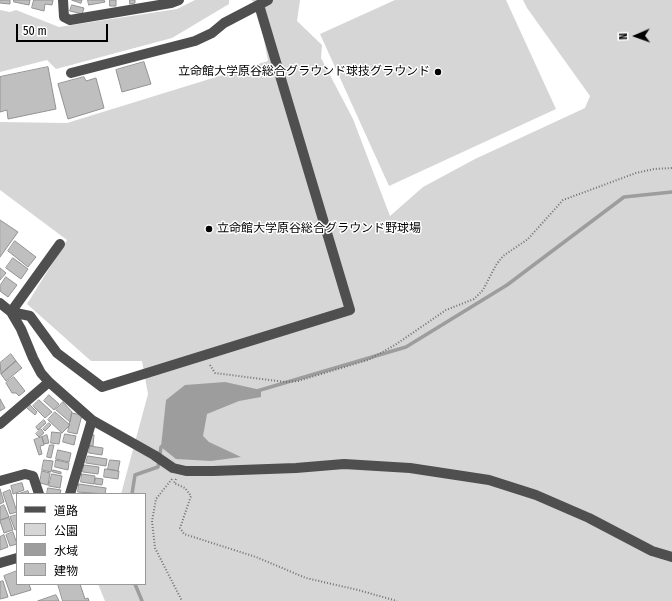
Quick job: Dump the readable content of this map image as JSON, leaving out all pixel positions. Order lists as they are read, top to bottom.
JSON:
{
  "places": ["立命館大学原谷総合グラウンド球技グラウンド", "立命館大学原谷総合グラウンド野球場"],
  "legend": [
    "道路",
    "公園",
    "水域",
    "建物"
  ],
  "scale_bar": "50 m",
  "north": "left"
}
